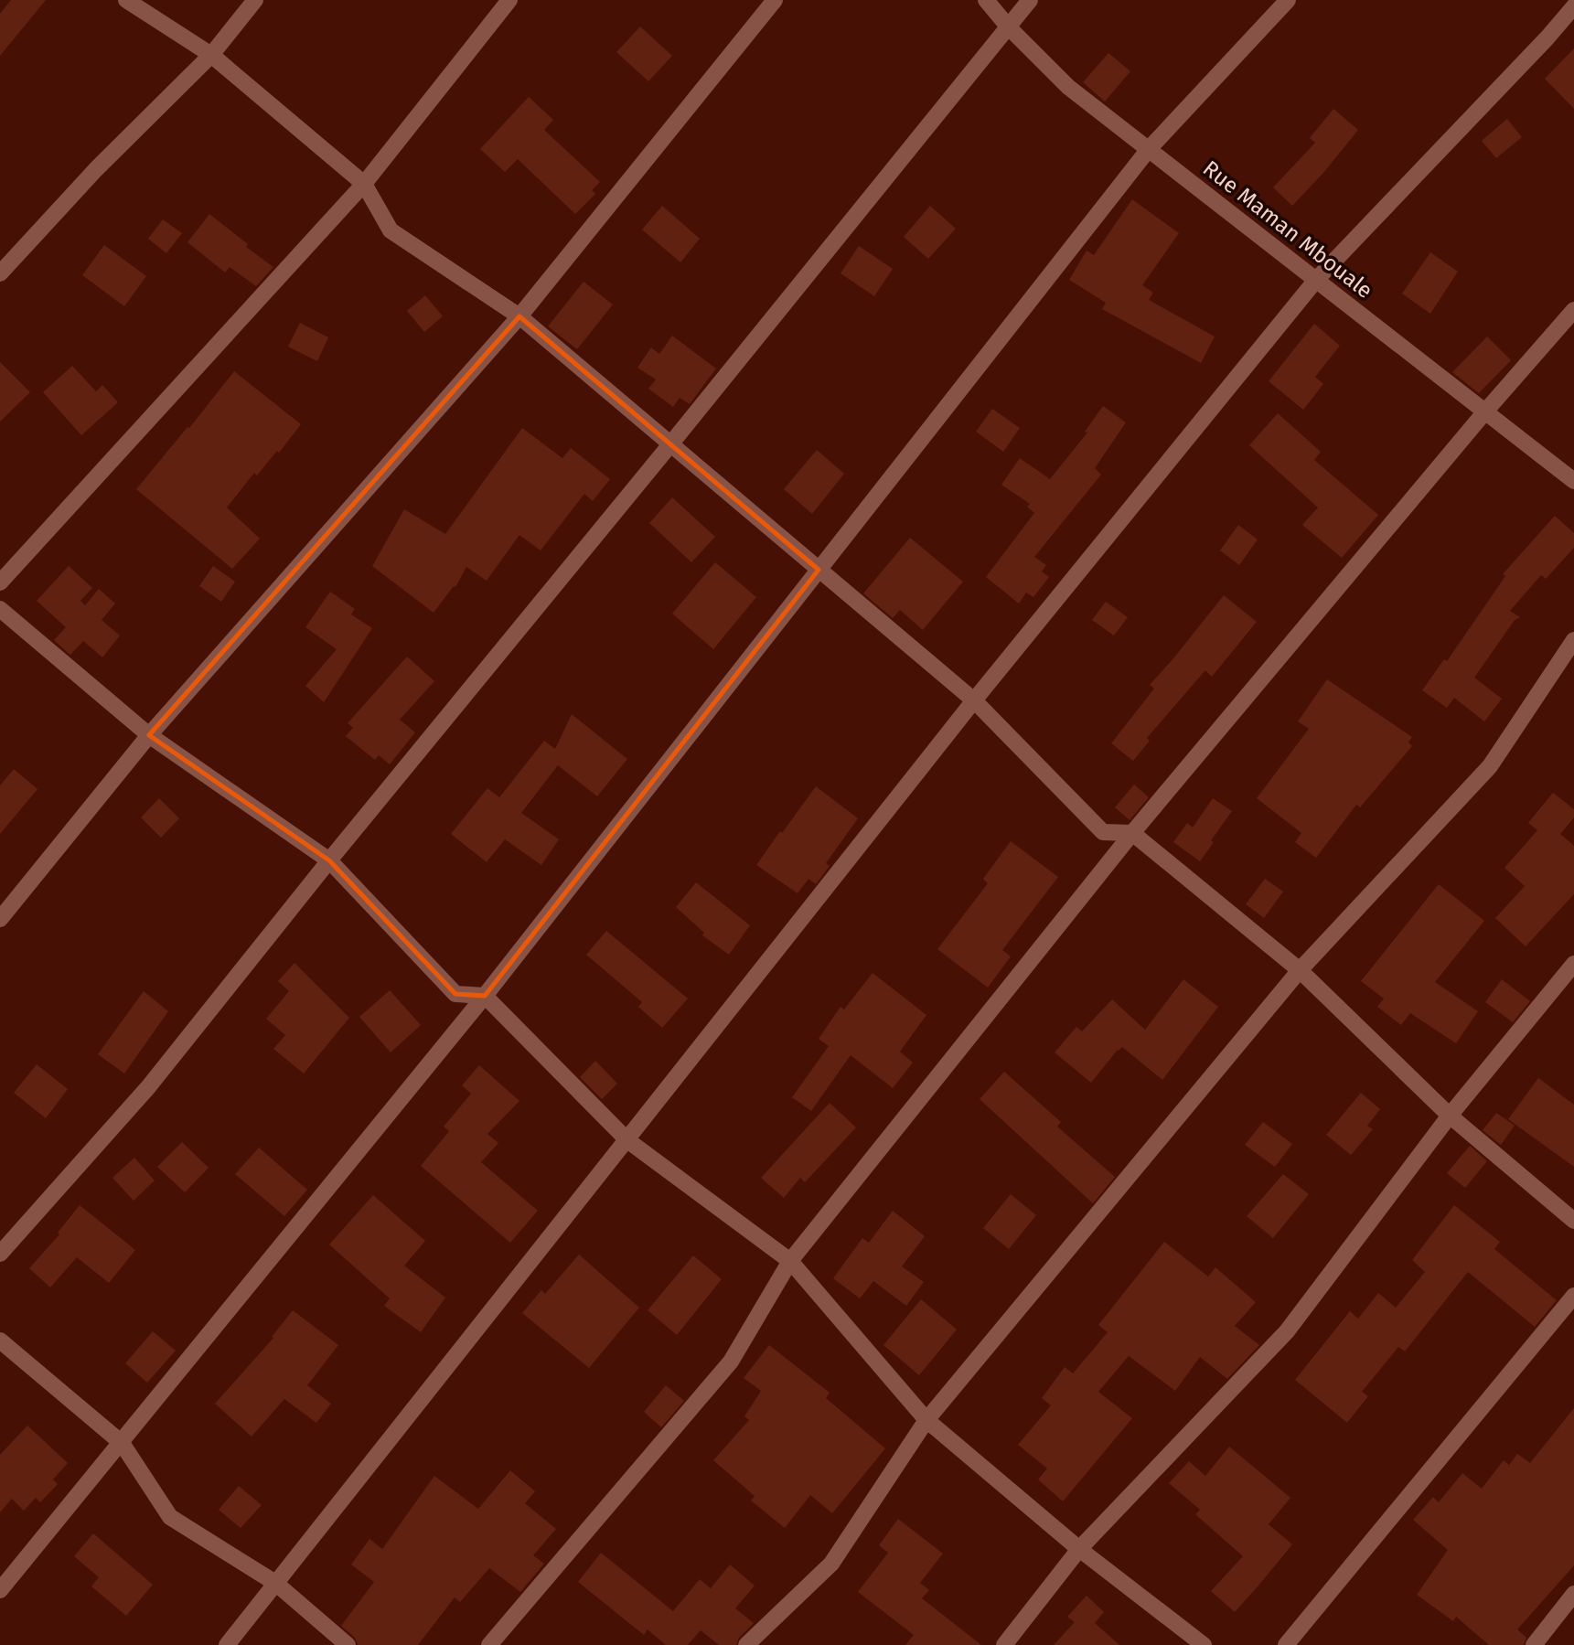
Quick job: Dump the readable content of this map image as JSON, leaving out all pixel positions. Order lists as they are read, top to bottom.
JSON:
{
  "streets": {
    "street": ["Rue Maman Mbouale"]
  }
}
